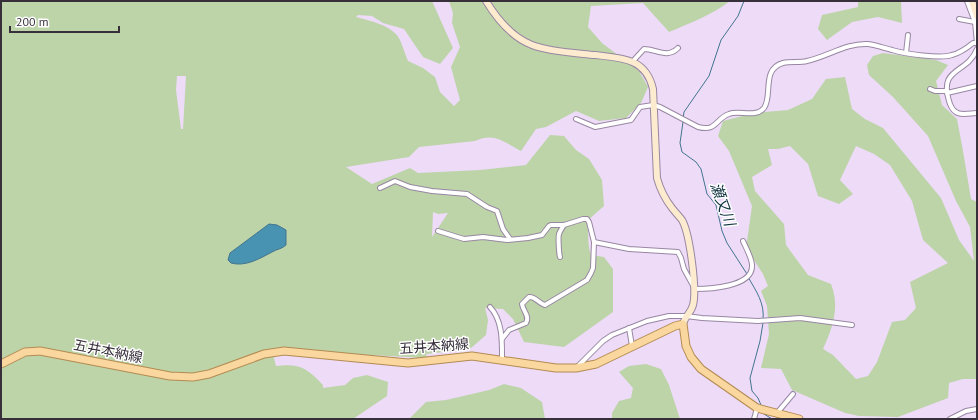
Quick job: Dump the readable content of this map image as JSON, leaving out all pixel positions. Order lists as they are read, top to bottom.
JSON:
{
  "streets": {
    "main road": ["五井本納線"]
  },
  "water": ["瀬又川"],
  "scale_bar": "200 m"
}
